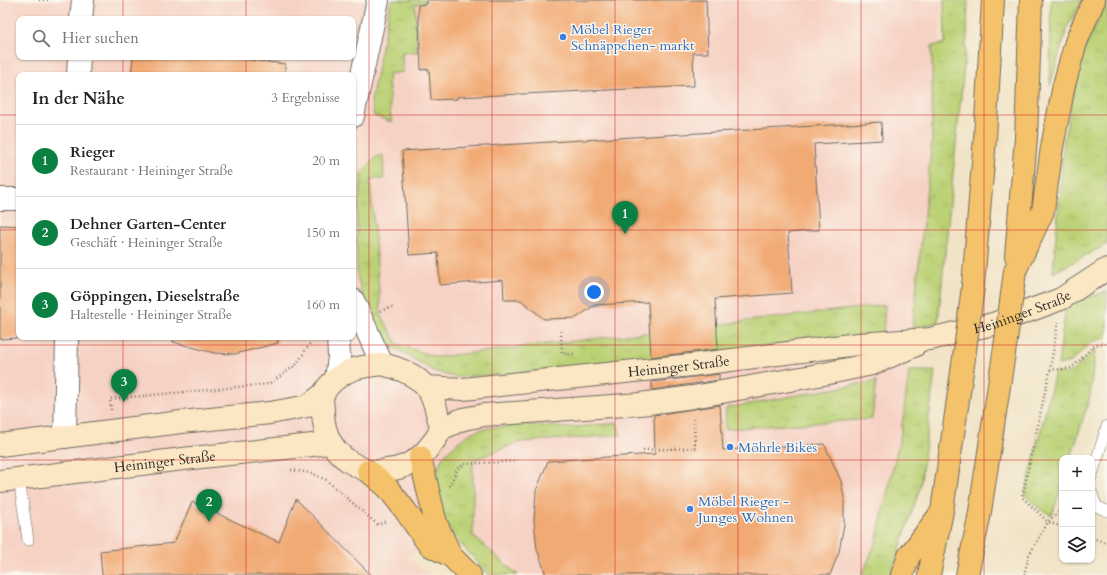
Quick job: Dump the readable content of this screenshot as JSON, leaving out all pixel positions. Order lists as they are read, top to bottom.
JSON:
{
  "streets": {
    "main road": ["Heininger Straße"]
  },
  "places": ["Möbel Rieger Schnäppchen- markt", "Möhrle Bikes", "Möbel Rieger - Junges Wohnen"],
  "page": {
    "search": "Hier suchen",
    "heading": ["In der Nähe", "3 Ergebnisse"],
    "list": [
      {
        "mark": "1",
        "name": "Rieger",
        "note": "Restaurant · Heininger Straße",
        "value": "20 m"
      },
      {
        "mark": "2",
        "name": "Dehner Garten-Center",
        "note": "Geschäft · Heininger Straße",
        "value": "150 m"
      },
      {
        "mark": "3",
        "name": "Göppingen, Dieselstraße",
        "note": "Haltestelle · Heininger Straße",
        "value": "160 m"
      }
    ],
    "pins": ["1", "3", "2"],
    "map_buttons": ["+", "−"]
  }
}
